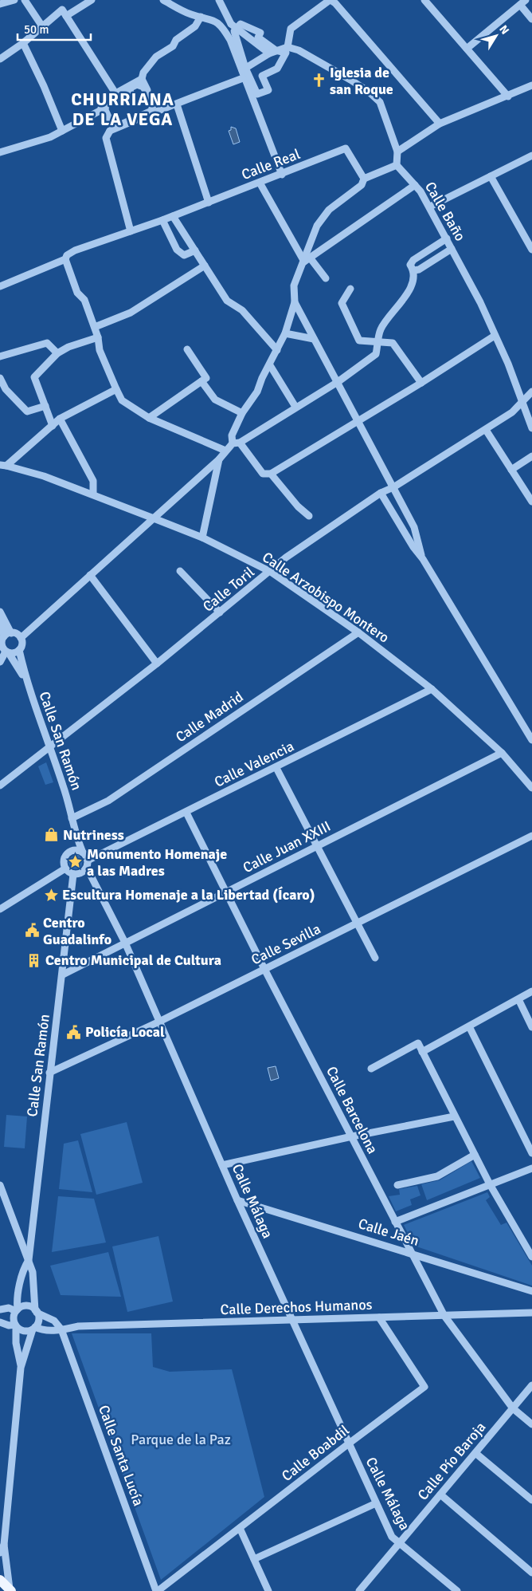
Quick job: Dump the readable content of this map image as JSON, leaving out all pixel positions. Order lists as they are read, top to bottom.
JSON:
{
  "streets": {
    "street": [
      "Calle Real",
      "Calle Baño",
      "Calle Toril",
      "Calle Arzobispo Montero",
      "Calle Madrid",
      "Calle San Ramón",
      "Calle Valencia",
      "Calle Juan XXIII",
      "Calle Sevilla",
      "Calle Barcelona",
      "Calle Málaga",
      "Calle Jaén",
      "Calle Derechos Humanos",
      "Calle Boabdil",
      "Calle Santa Lucía",
      "Calle Pío Baroja"
    ]
  },
  "crossings": [
    ["Calle Baño", "Calle Toril"],
    ["Calle Toril", "Calle Arzobispo Montero"],
    ["Calle Toril", "Calle San Ramón"],
    ["Calle Arzobispo Montero", "Calle Madrid"],
    ["Calle Arzobispo Montero", "Calle Valencia"],
    ["Calle Arzobispo Montero", "Calle Juan XXIII"],
    ["Calle Madrid", "Calle San Ramón"],
    ["Calle San Ramón", "Calle Valencia"],
    ["Calle San Ramón", "Calle Juan XXIII"],
    ["Calle San Ramón", "Calle Sevilla"],
    ["Calle San Ramón", "Calle Málaga"],
    ["Calle San Ramón", "Calle Derechos Humanos"],
    ["Calle Valencia", "Calle Barcelona"],
    ["Calle Valencia", "Calle Málaga"],
    ["Calle Juan XXIII", "Calle Barcelona"],
    ["Calle Juan XXIII", "Calle Málaga"],
    ["Calle Sevilla", "Calle Barcelona"],
    ["Calle Sevilla", "Calle Málaga"],
    ["Calle Barcelona", "Calle Jaén"],
    ["Calle Barcelona", "Calle Derechos Humanos"],
    ["Calle Barcelona", "Calle Pío Baroja"],
    ["Calle Málaga", "Calle Jaén"],
    ["Calle Málaga", "Calle Derechos Humanos"],
    ["Calle Málaga", "Calle Boabdil"],
    ["Calle Málaga", "Calle Pío Baroja"],
    ["Calle Derechos Humanos", "Calle Boabdil"],
    ["Calle Derechos Humanos", "Calle Santa Lucía"],
    ["Calle Boabdil", "Calle Santa Lucía"]
  ],
  "districts": ["CHURRIANA DE LA VEGA"],
  "parks": ["Parque de la Paz"],
  "places": {
    "church": ["Iglesia de san Roque"],
    "shop": ["Nutriness"],
    "place": ["Monumento Homenaje a las Madres", "Escultura Homenaje a la Libertad (Ícaro)"],
    "public building": ["Centro Guadalinfo", "Policía Local"],
    "building": ["Centro Municipal de Cultura"]
  },
  "scale_bar": "50 m",
  "north": "top right"
}
